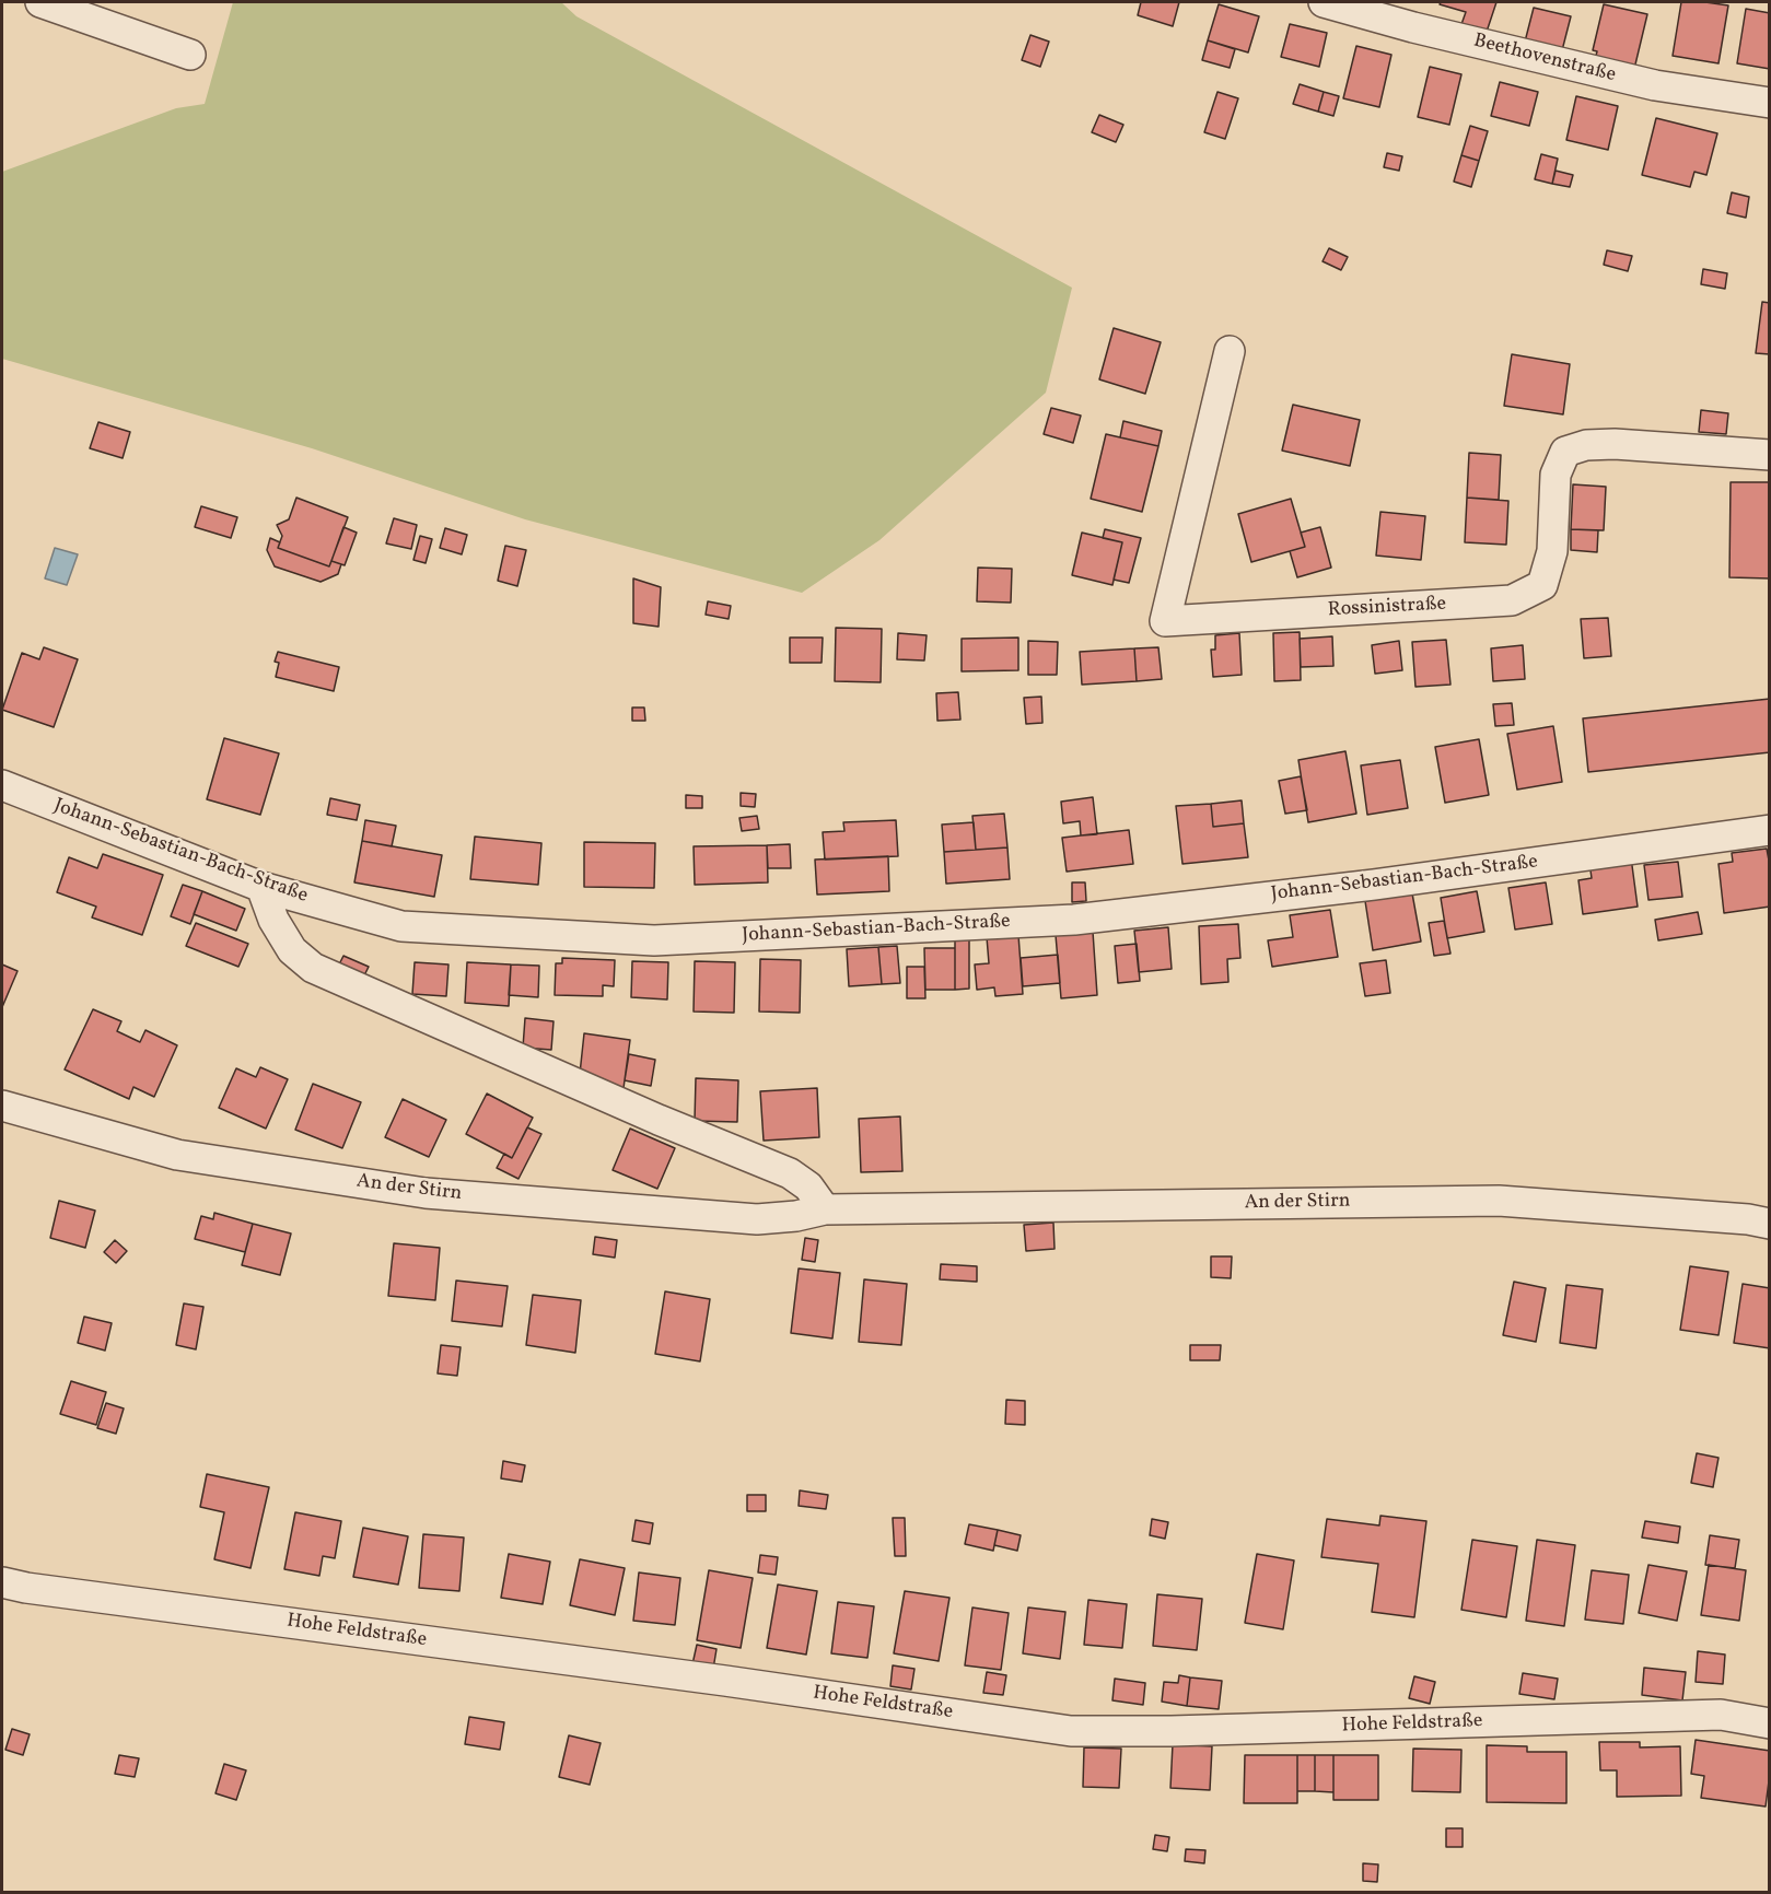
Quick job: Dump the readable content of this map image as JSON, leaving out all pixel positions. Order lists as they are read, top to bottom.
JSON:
{
  "streets": {
    "street": [
      "Beethovenstraße",
      "Rossinistraße",
      "Johann-Sebastian-Bach-Straße",
      "An der Stirn",
      "Hohe Feldstraße"
    ]
  }
}
